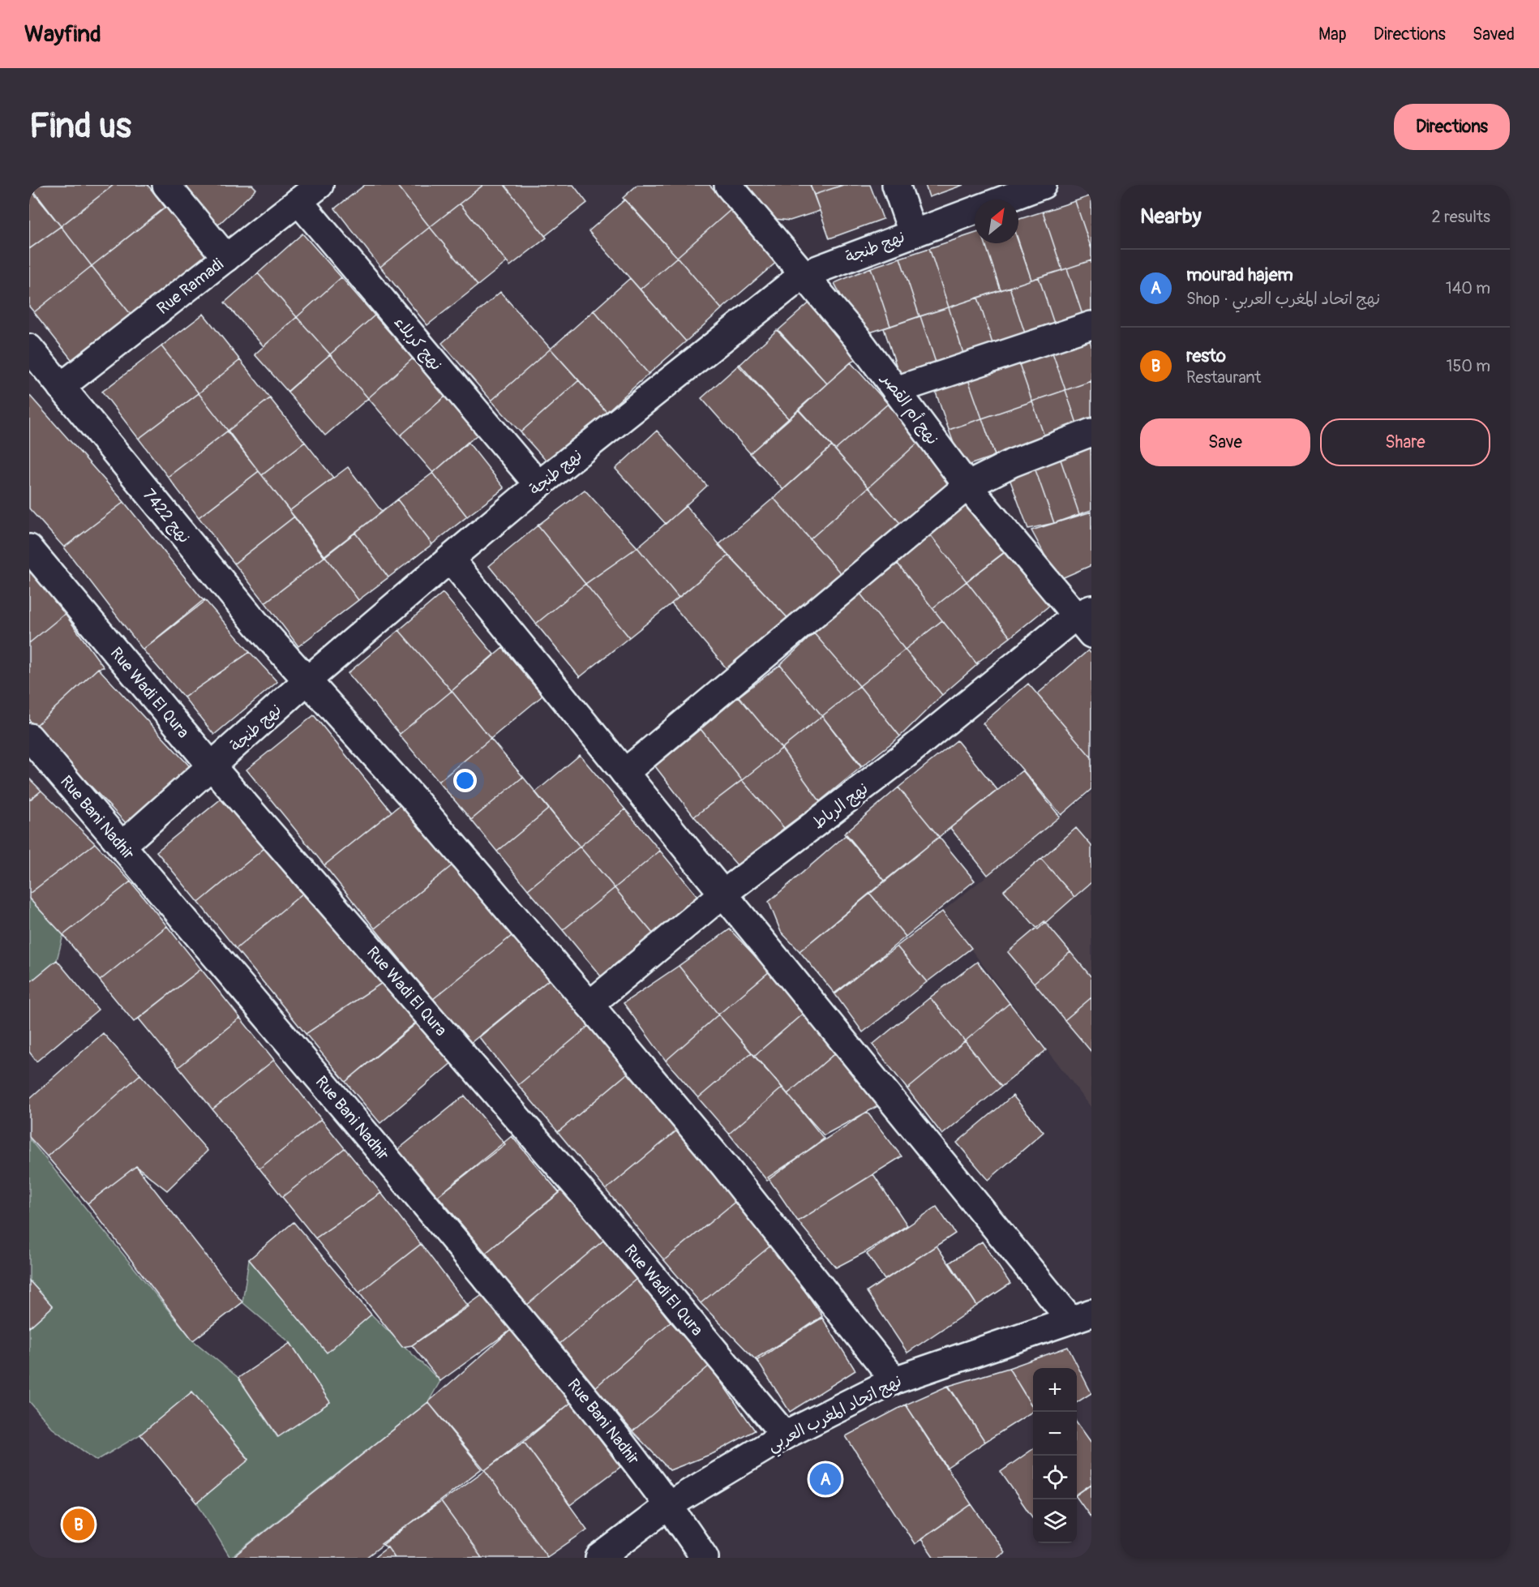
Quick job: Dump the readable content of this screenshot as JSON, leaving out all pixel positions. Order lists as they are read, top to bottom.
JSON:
{
  "streets": {
    "street": [
      "نهج طنجة",
      "Rue Ramadi",
      "نهج كربلاء",
      "نهج أم القصر",
      "نهج 7422",
      "Rue Wadi El Qura",
      "نهج الرباط",
      "Rue Bani Nadhir",
      "نهج اتحاد المغرب العربي"
    ]
  },
  "crossings": [
    ["نهج طنجة", "نهج كربلاء"],
    ["نهج طنجة", "نهج أم القصر"],
    ["نهج طنجة", "نهج 7422"],
    ["نهج طنجة", "Rue Wadi El Qura"],
    ["نهج طنجة", "Rue Bani Nadhir"],
    ["Rue Ramadi", "نهج كربلاء"],
    ["Rue Ramadi", "نهج 7422"],
    ["نهج أم القصر", "نهج الرباط"],
    ["نهج 7422", "نهج الرباط"],
    ["نهج 7422", "نهج اتحاد المغرب العربي"],
    ["Rue Wadi El Qura", "نهج اتحاد المغرب العربي"],
    ["Rue Bani Nadhir", "نهج اتحاد المغرب العربي"]
  ],
  "north": "top right",
  "page": {
    "header": "Wayfind",
    "nav": ["Map", "Directions", "Saved"],
    "buttons": [
      "Directions",
      ["Save", "Share"]
    ],
    "title": "Find us",
    "heading": ["Nearby", "2 results"],
    "list": [
      {
        "mark": "A",
        "name": "mourad hajem",
        "note": "Shop · نهج اتحاد المغرب العربي",
        "value": "140 m"
      },
      {
        "mark": "B",
        "name": "resto",
        "note": "Restaurant",
        "value": "150 m"
      }
    ],
    "map_buttons": ["+", "−"],
    "pins": ["A", "B"]
  }
}
